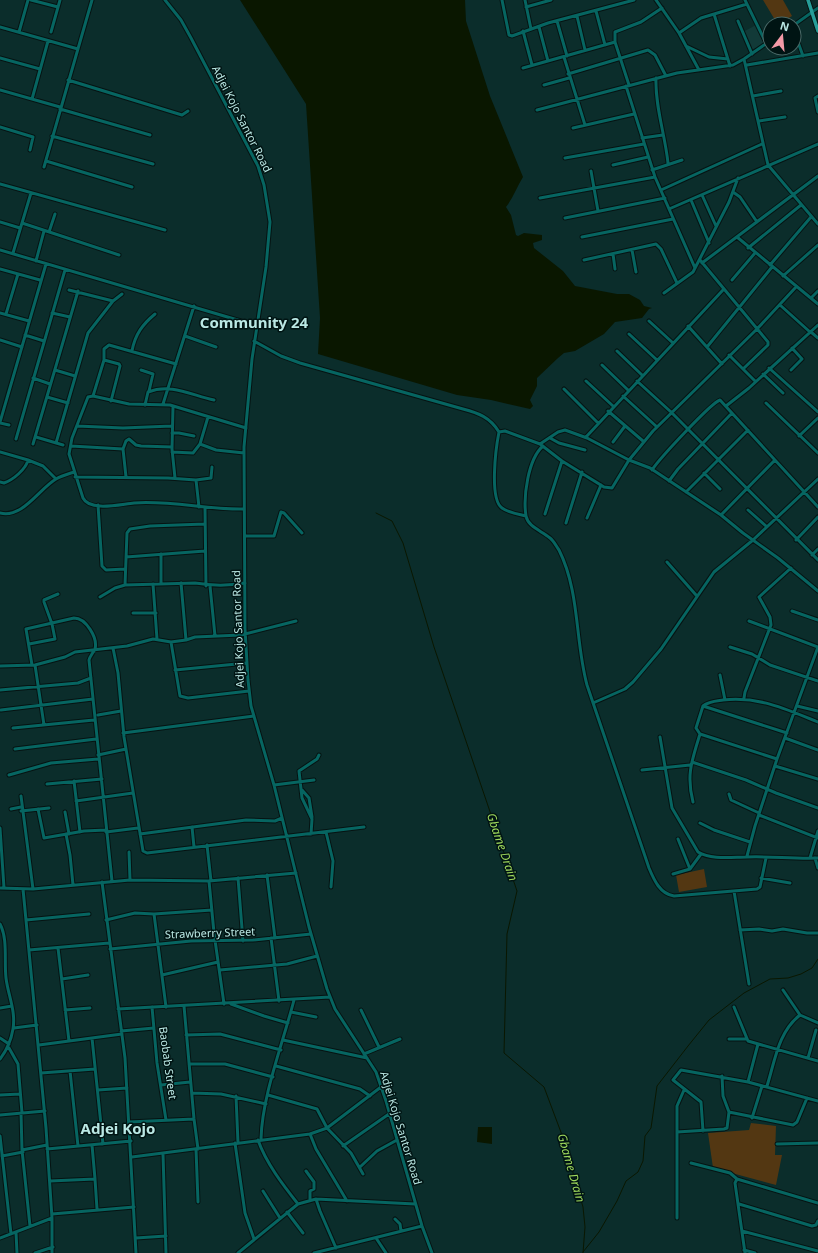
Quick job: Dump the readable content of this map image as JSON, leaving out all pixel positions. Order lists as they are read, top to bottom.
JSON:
{
  "streets": {
    "street": ["Adjei Kojo Santor Road", "Strawberry Street", "Baobab Street"]
  },
  "crossings": [
    ["Adjei Kojo Santor Road", "Strawberry Street"]
  ],
  "districts": ["Community 24", "Adjei Kojo"],
  "water": ["Gbame Drain"],
  "north": "top"
}
